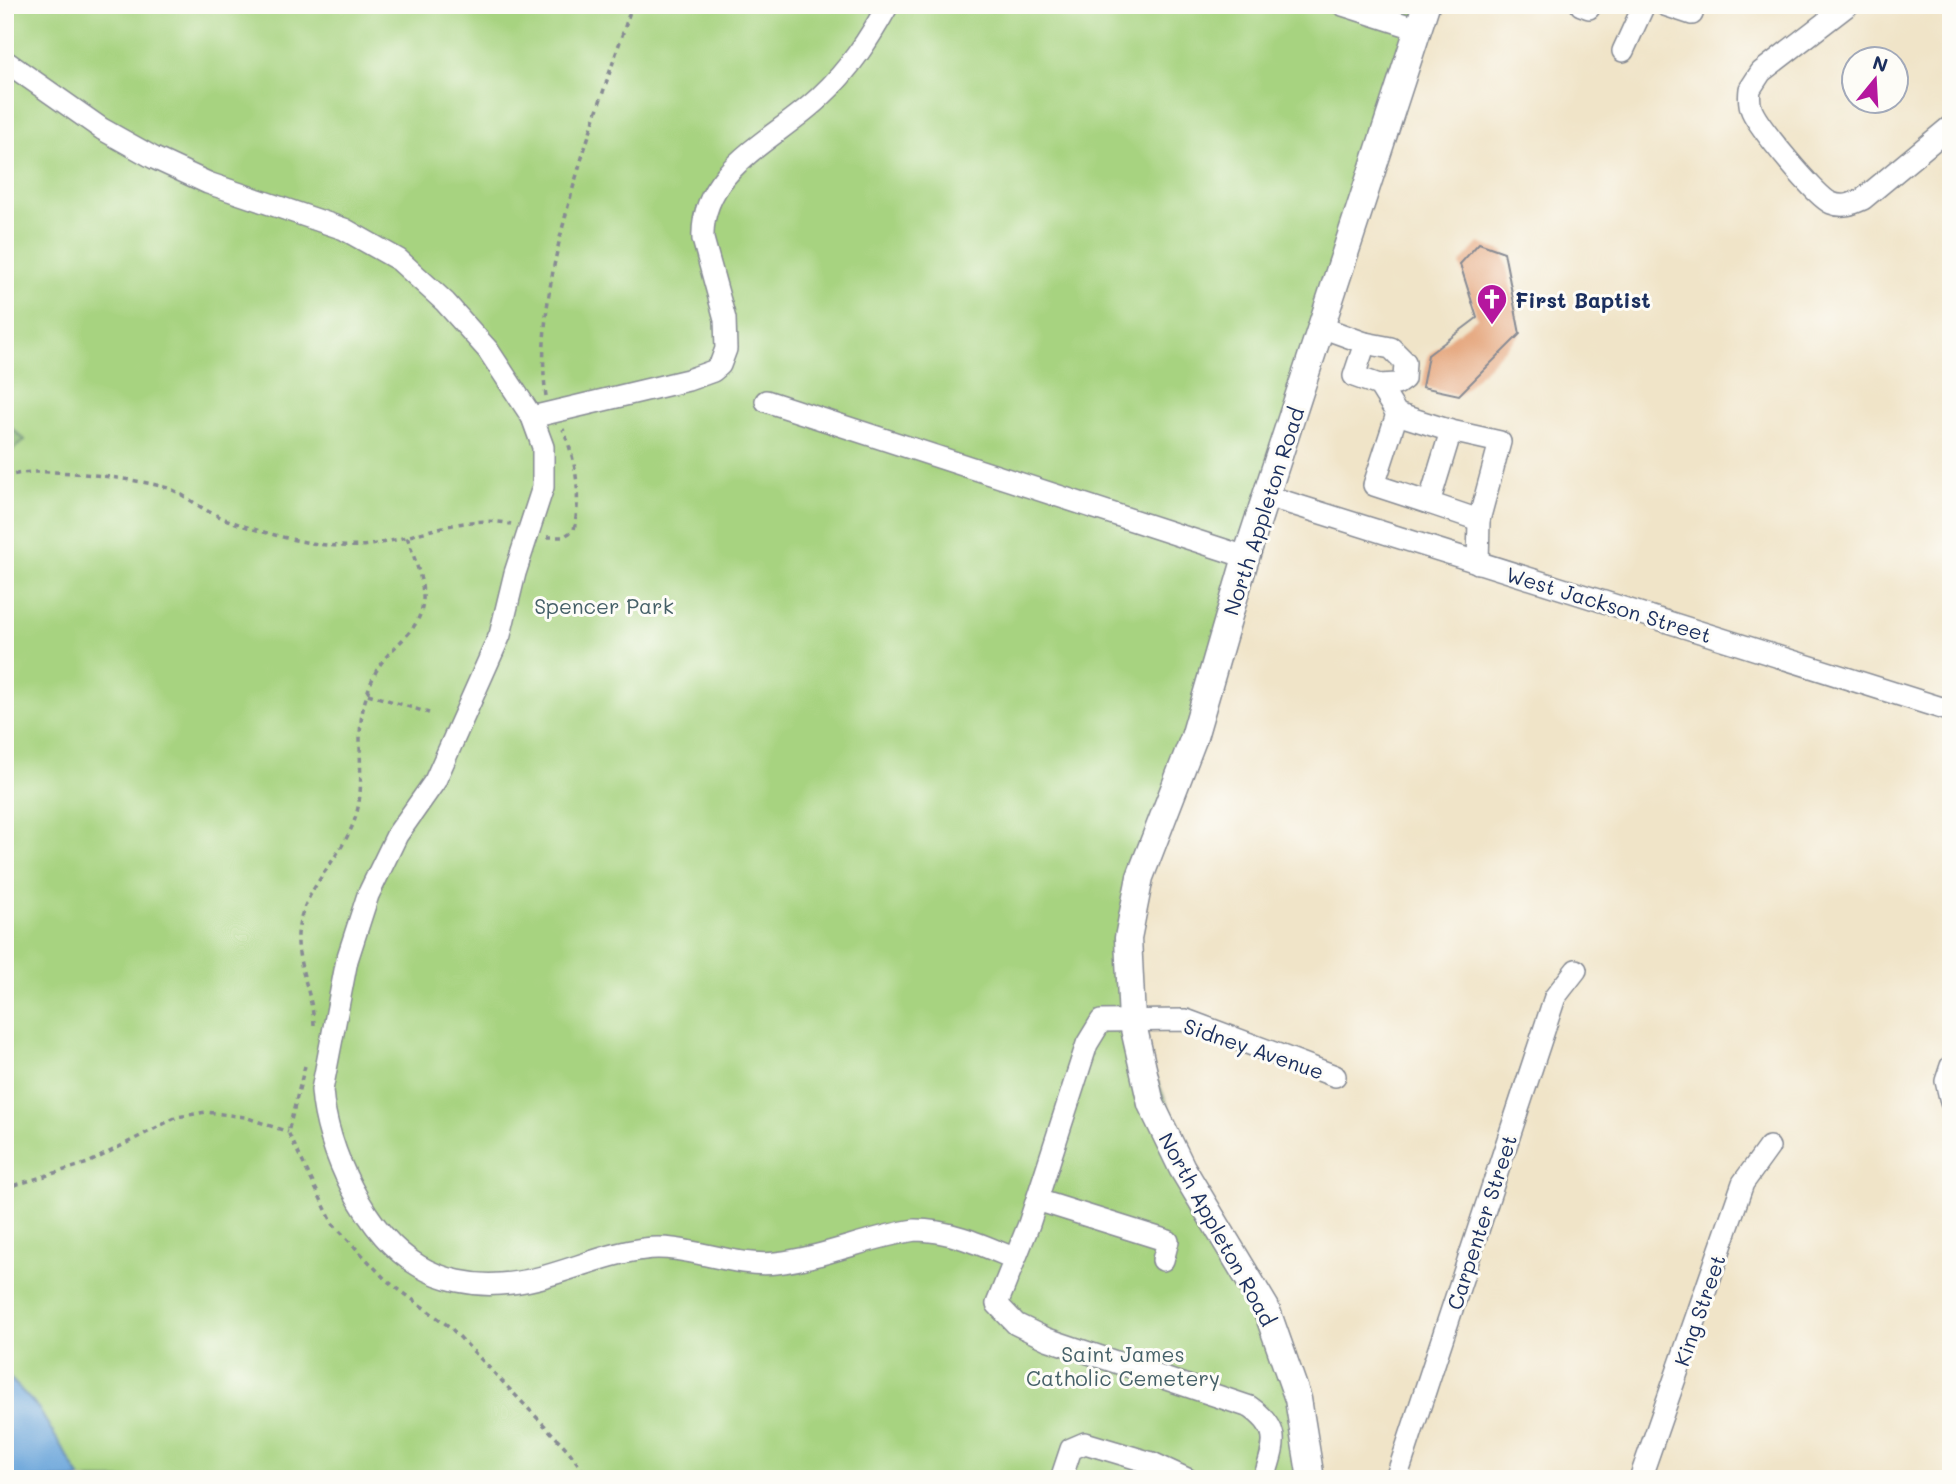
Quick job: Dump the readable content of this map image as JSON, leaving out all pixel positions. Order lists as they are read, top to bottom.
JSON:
{
  "streets": {
    "main road": ["North Appleton Road"],
    "street": [
      "West Jackson Street",
      "Sidney Avenue",
      "Carpenter Street",
      "King Street"
    ]
  },
  "crossings": [
    ["North Appleton Road", "West Jackson Street"],
    ["North Appleton Road", "Sidney Avenue"]
  ],
  "parks": ["Spencer Park", "Saint James Catholic Cemetery"],
  "places": {
    "church": ["First Baptist"]
  },
  "north": "top"
}
